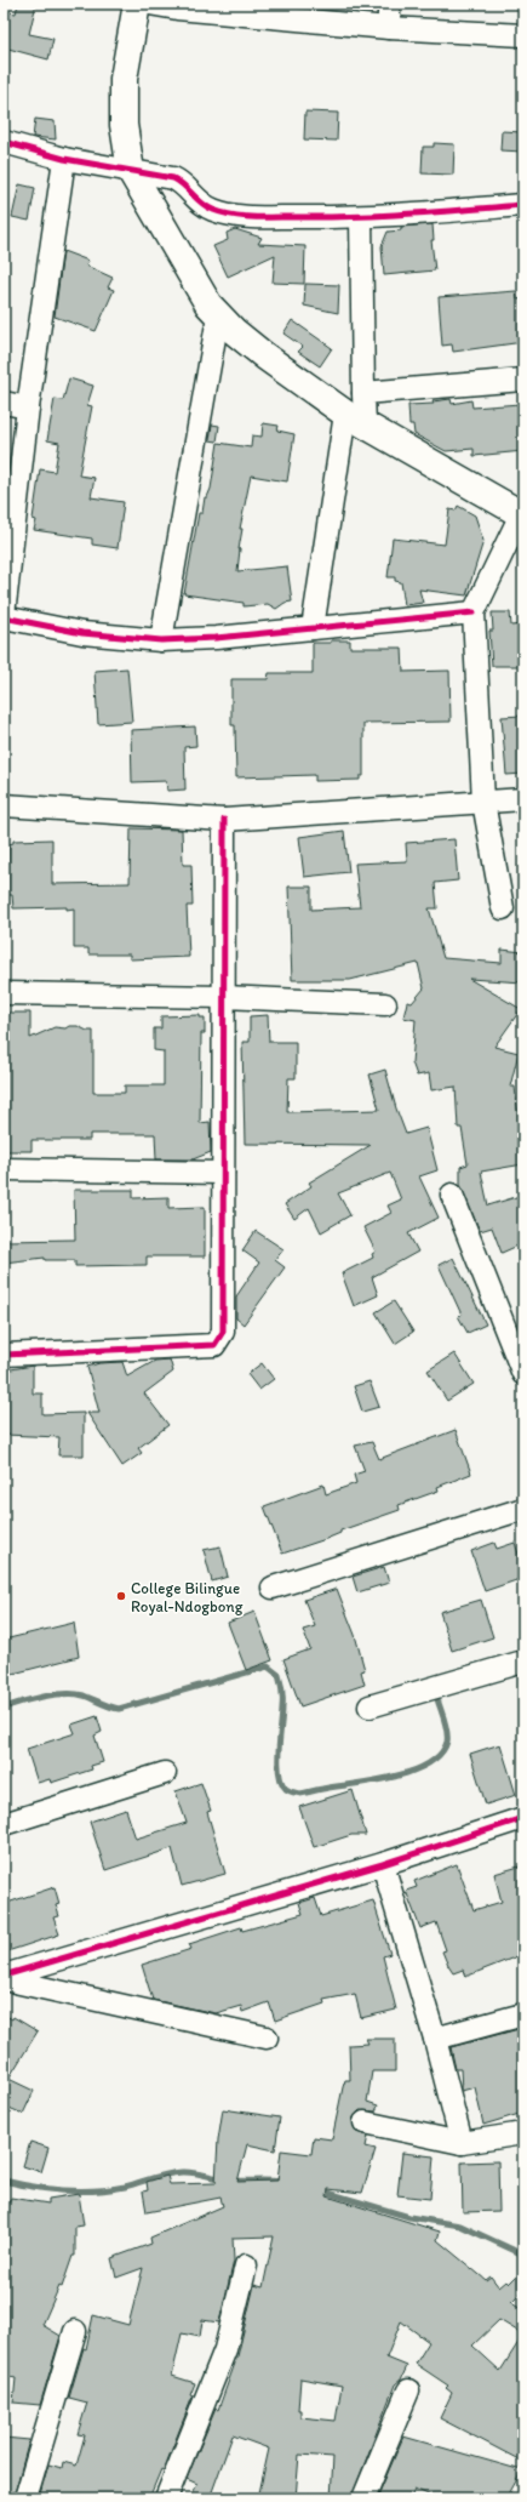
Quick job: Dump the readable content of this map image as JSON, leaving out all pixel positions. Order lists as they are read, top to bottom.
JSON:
{
  "places": ["College Bilingue Royal-Ndogbong"]
}
